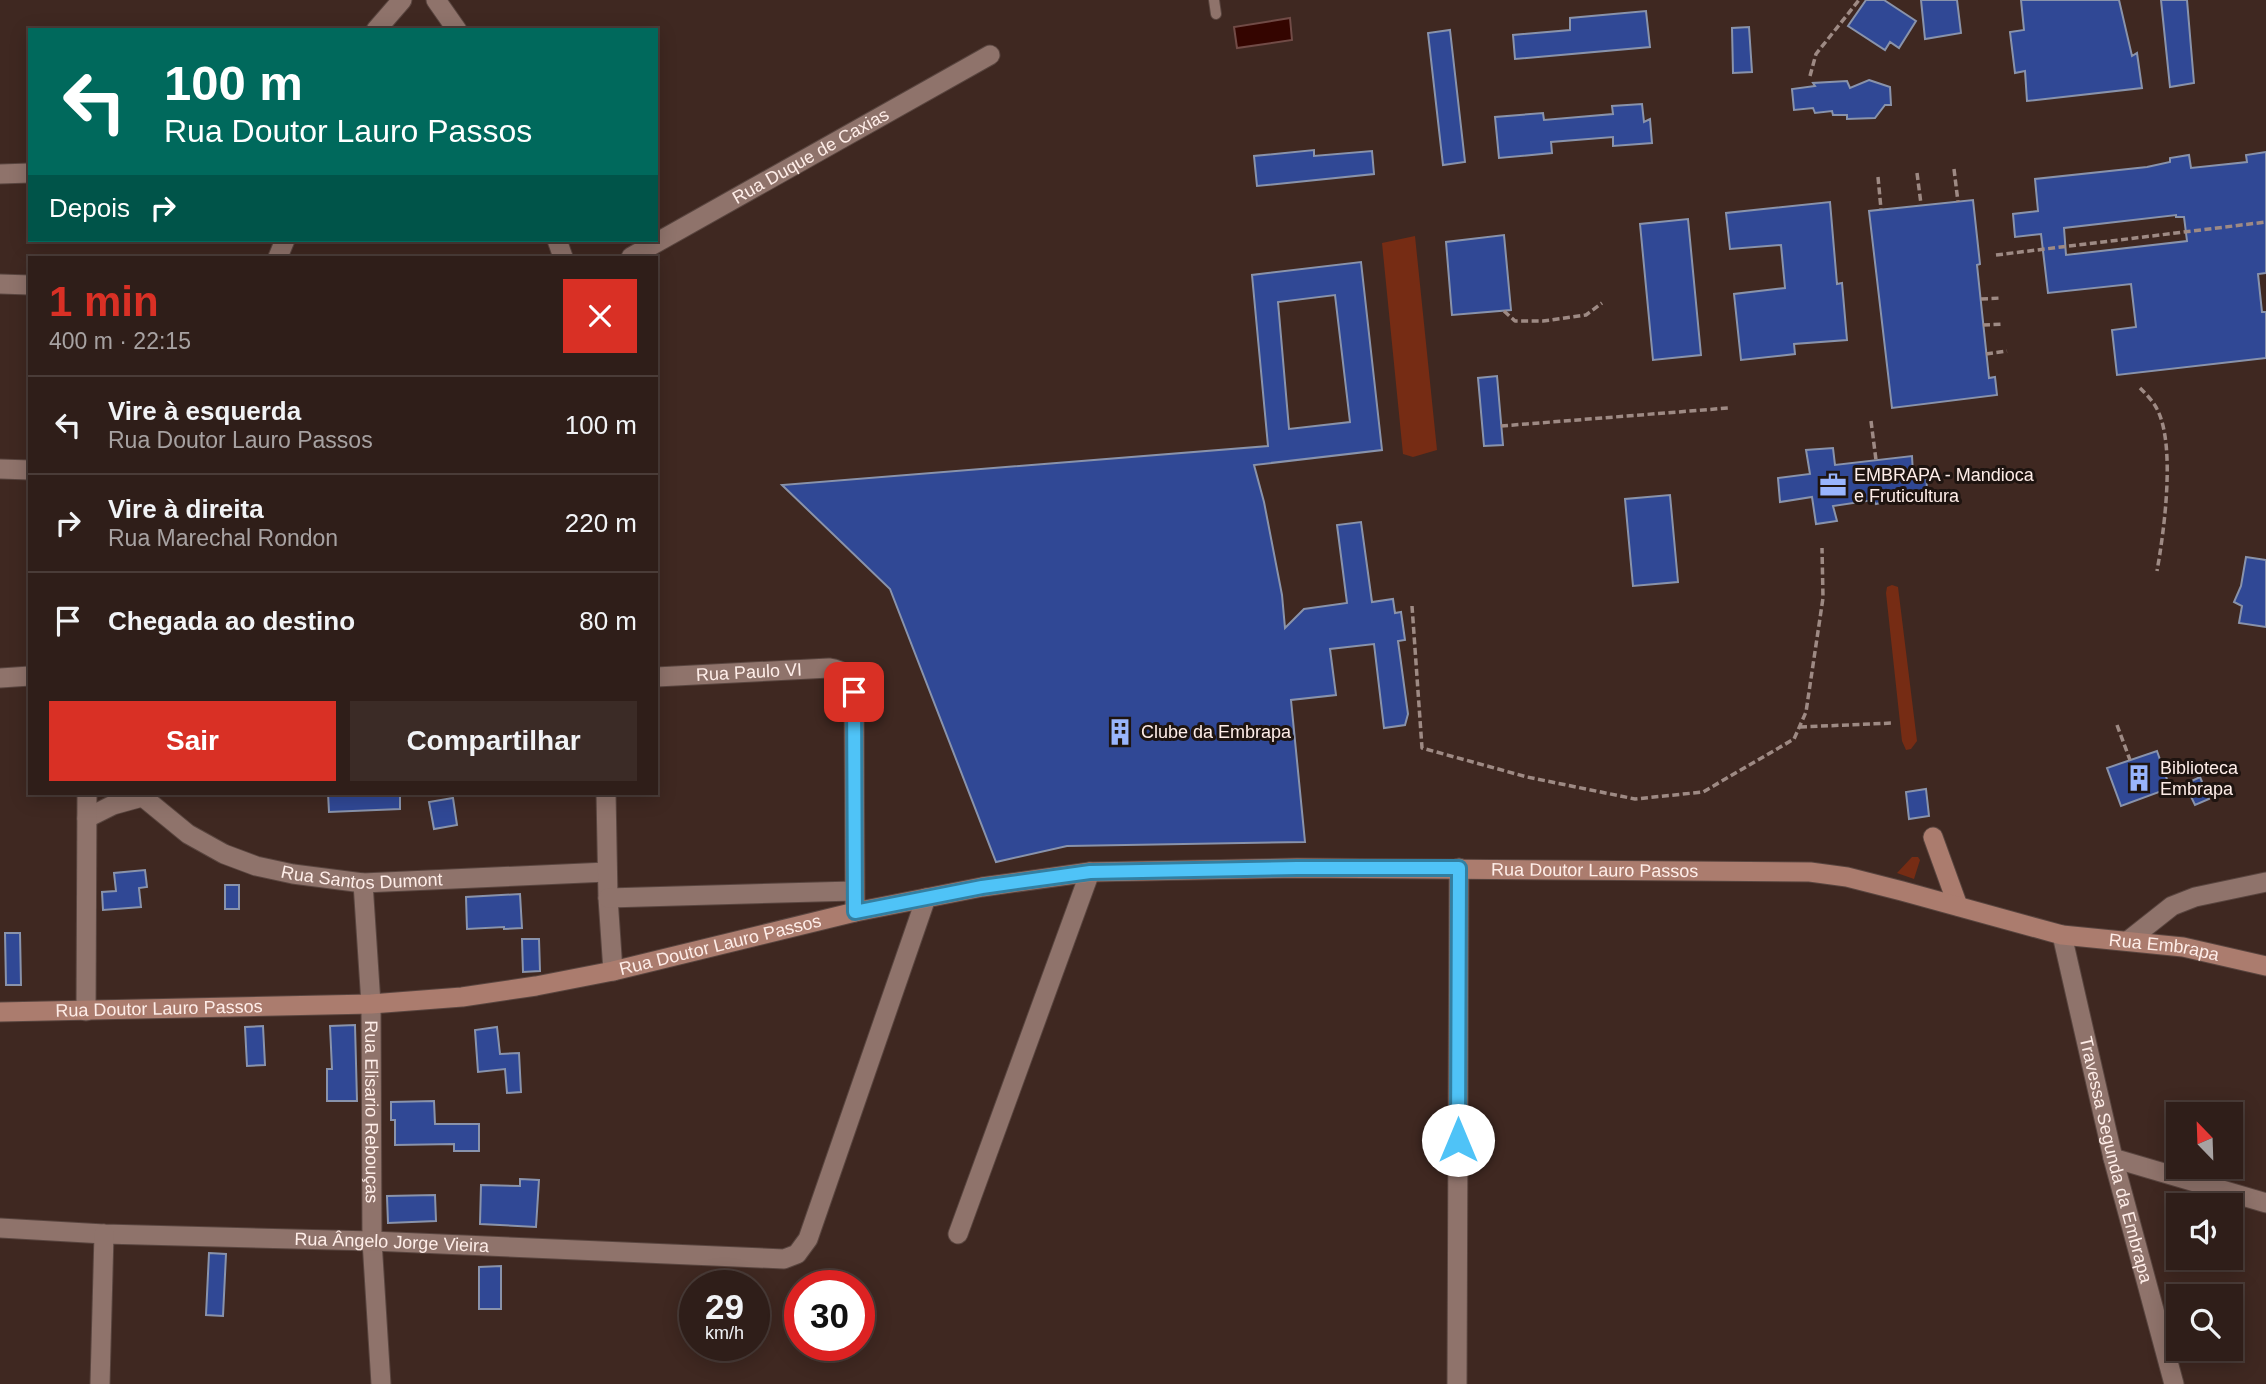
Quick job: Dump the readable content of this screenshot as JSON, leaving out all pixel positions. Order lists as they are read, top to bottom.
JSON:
{
  "streets": {
    "main road": ["Rua Doutor Lauro Passos", "Rua Embrapa"],
    "street": [
      "Rua Duque de Caxias",
      "Rua Paulo VI",
      "Rua Santos Dumont",
      "Rua Elisario Rebouças",
      "Travessa Segunda da Embrapa",
      "Rua Ângelo Jorge Vieira"
    ]
  },
  "crossings": [
    ["Rua Doutor Lauro Passos", "Rua Embrapa"],
    ["Rua Doutor Lauro Passos", "Rua Elisario Rebouças"],
    ["Rua Doutor Lauro Passos", "Travessa Segunda da Embrapa"],
    ["Rua Doutor Lauro Passos", "Rua Ângelo Jorge Vieira"],
    ["Rua Santos Dumont", "Rua Elisario Rebouças"],
    ["Rua Embrapa", "Travessa Segunda da Embrapa"],
    ["Rua Elisario Rebouças", "Rua Ângelo Jorge Vieira"]
  ],
  "places": {
    "office": ["EMBRAPA - Mandioca e Fruticultura"],
    "building": ["Clube da Embrapa", "Biblioteca Embrapa"]
  },
  "north": "top left",
  "page": {
    "turn": ["100 m", "Rua Doutor Lauro Passos"],
    "then": "Depois",
    "heading": ["1 min", "400 m · 22:15"],
    "list": [
      {
        "name": "Vire à esquerda",
        "note": "Rua Doutor Lauro Passos",
        "value": "100 m"
      },
      {
        "name": "Vire à direita",
        "note": "Rua Marechal Rondon",
        "value": "220 m"
      },
      {
        "name": "Chegada ao destino",
        "value": "80 m"
      }
    ],
    "buttons": ["Sair", "Compartilhar"],
    "speed": "29 km/h",
    "limit": "30"
  }
}
